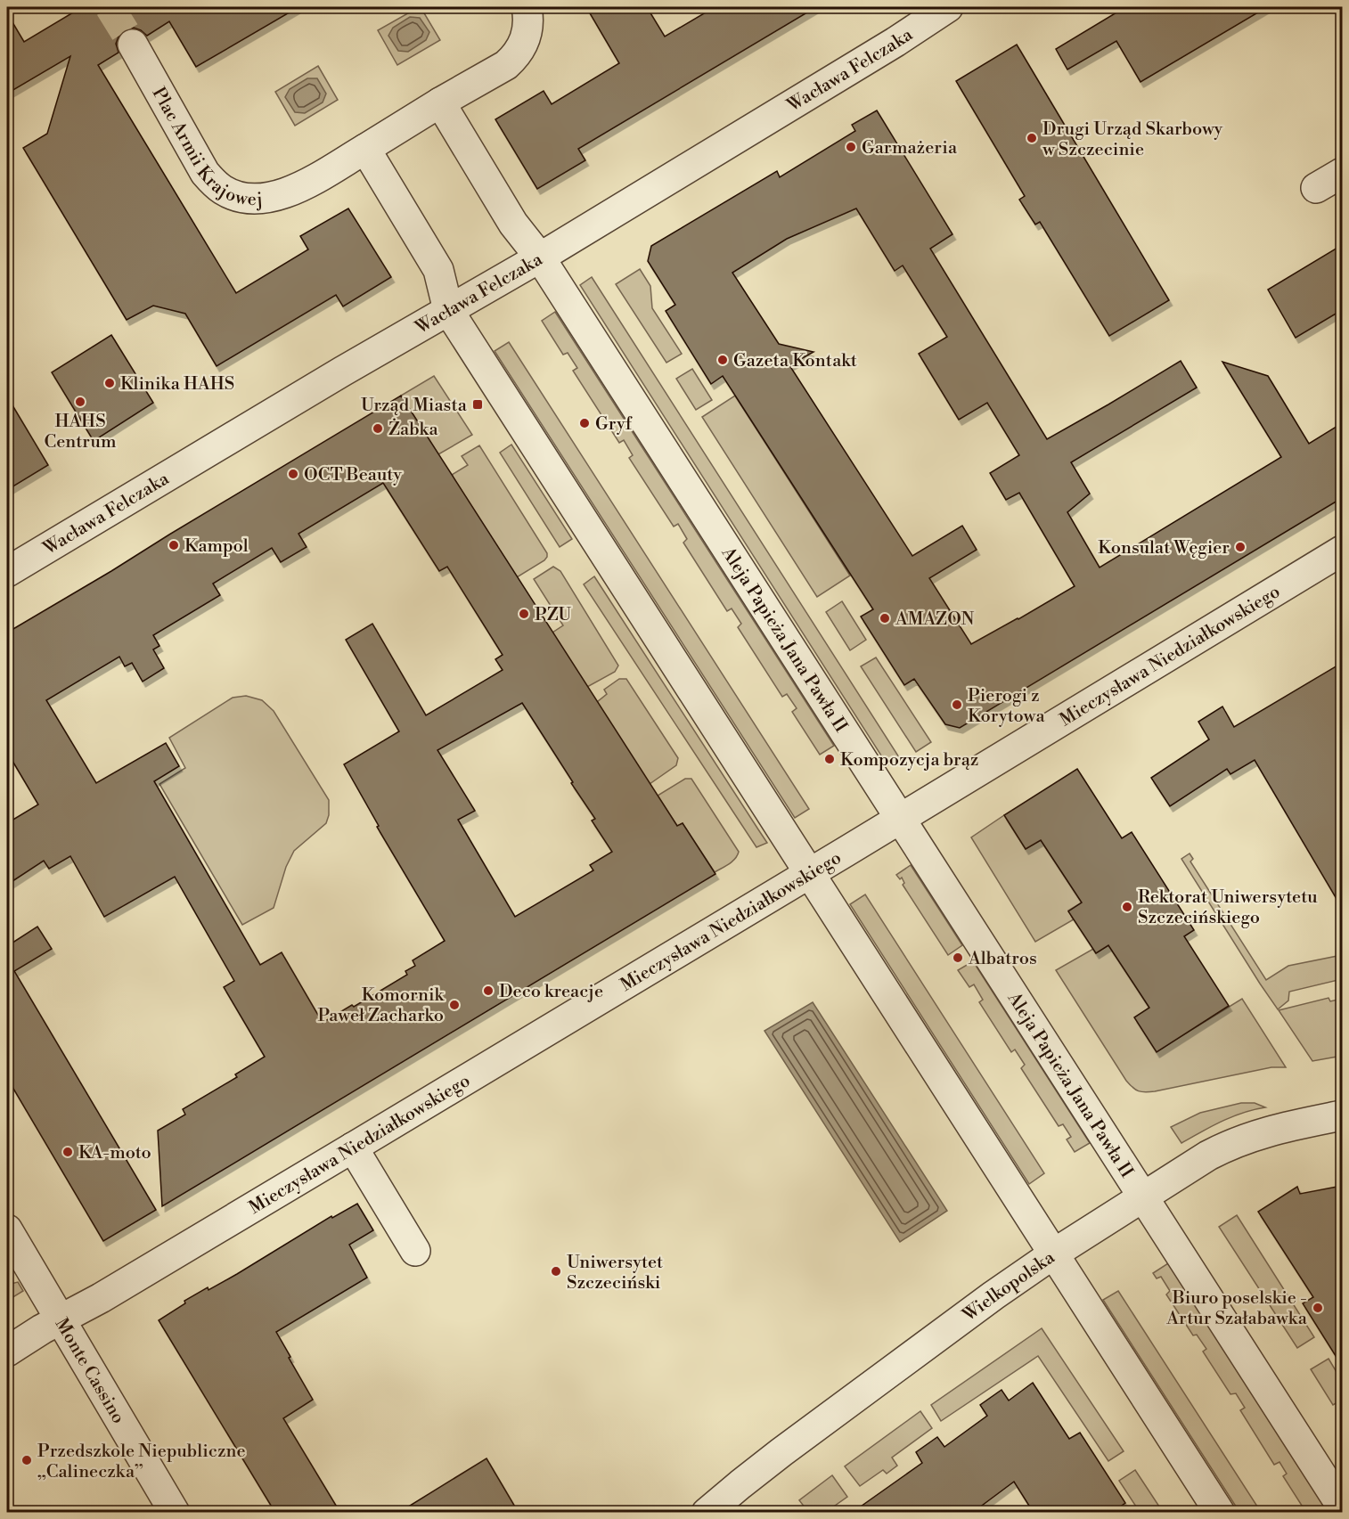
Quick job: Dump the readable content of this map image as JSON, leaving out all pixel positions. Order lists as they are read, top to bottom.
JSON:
{
  "streets": {
    "street": [
      "Wacława Felczaka",
      "Plac Armii Krajowej",
      "Aleja Papieża Jana Pawła II",
      "Mieczysława Niedziałkowskiego",
      "Wielkopolska",
      "Monte Cassino"
    ]
  },
  "crossings": [
    ["Wacława Felczaka", "Aleja Papieża Jana Pawła II"],
    ["Aleja Papieża Jana Pawła II", "Mieczysława Niedziałkowskiego"],
    ["Aleja Papieża Jana Pawła II", "Wielkopolska"],
    ["Mieczysława Niedziałkowskiego", "Monte Cassino"]
  ],
  "places": {
    "other": [
      "Drugi Urząd Skarbowy w Szczecinie",
      "Garmażeria",
      "Gazeta Kontakt",
      "Klinika HAHS",
      "HAHS Centrum",
      "Gryf",
      "Żabka",
      "OCT Beauty",
      "Kampol",
      "Konsulat Węgier",
      "PZU",
      "AMAZON",
      "Pierogi z Korytowa",
      "Kompozycja brąz",
      "Rektorat Uniwersytetu Szczecińskiego",
      "Albatros",
      "Deco kreacje",
      "Komornik Paweł Zacharko",
      "KA-moto",
      "Uniwersytet Szczeciński",
      "Biuro poselskie - Artur Szałabawka",
      "Przedszkole Niepubliczne „Calineczka”"
    ],
    "transit": ["Urząd Miasta"]
  }
}
